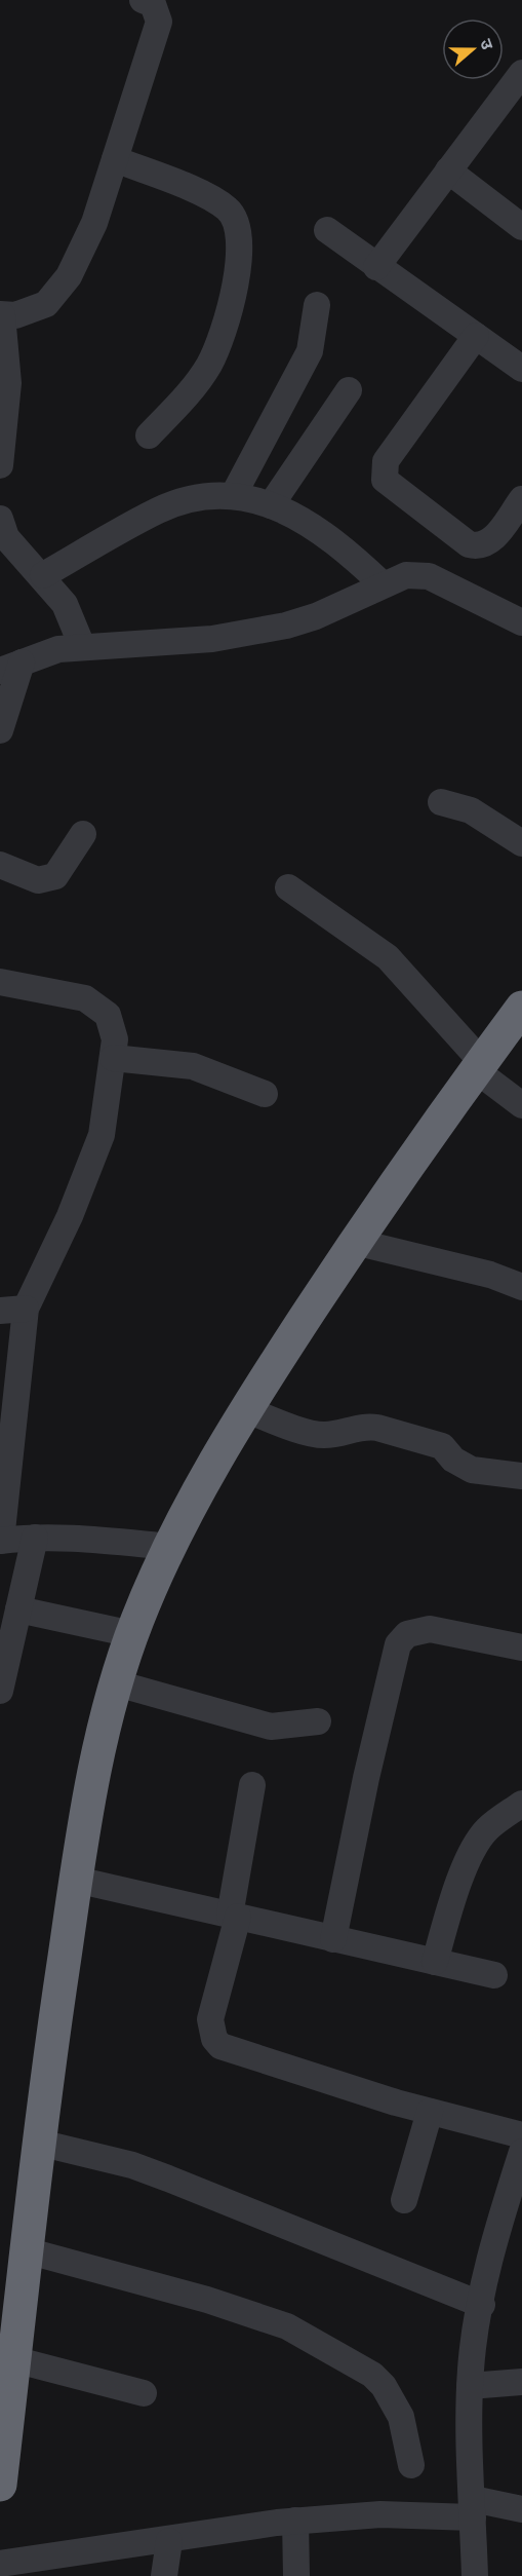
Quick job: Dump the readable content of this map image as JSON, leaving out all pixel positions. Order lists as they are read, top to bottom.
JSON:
{
  "north": "right"
}
